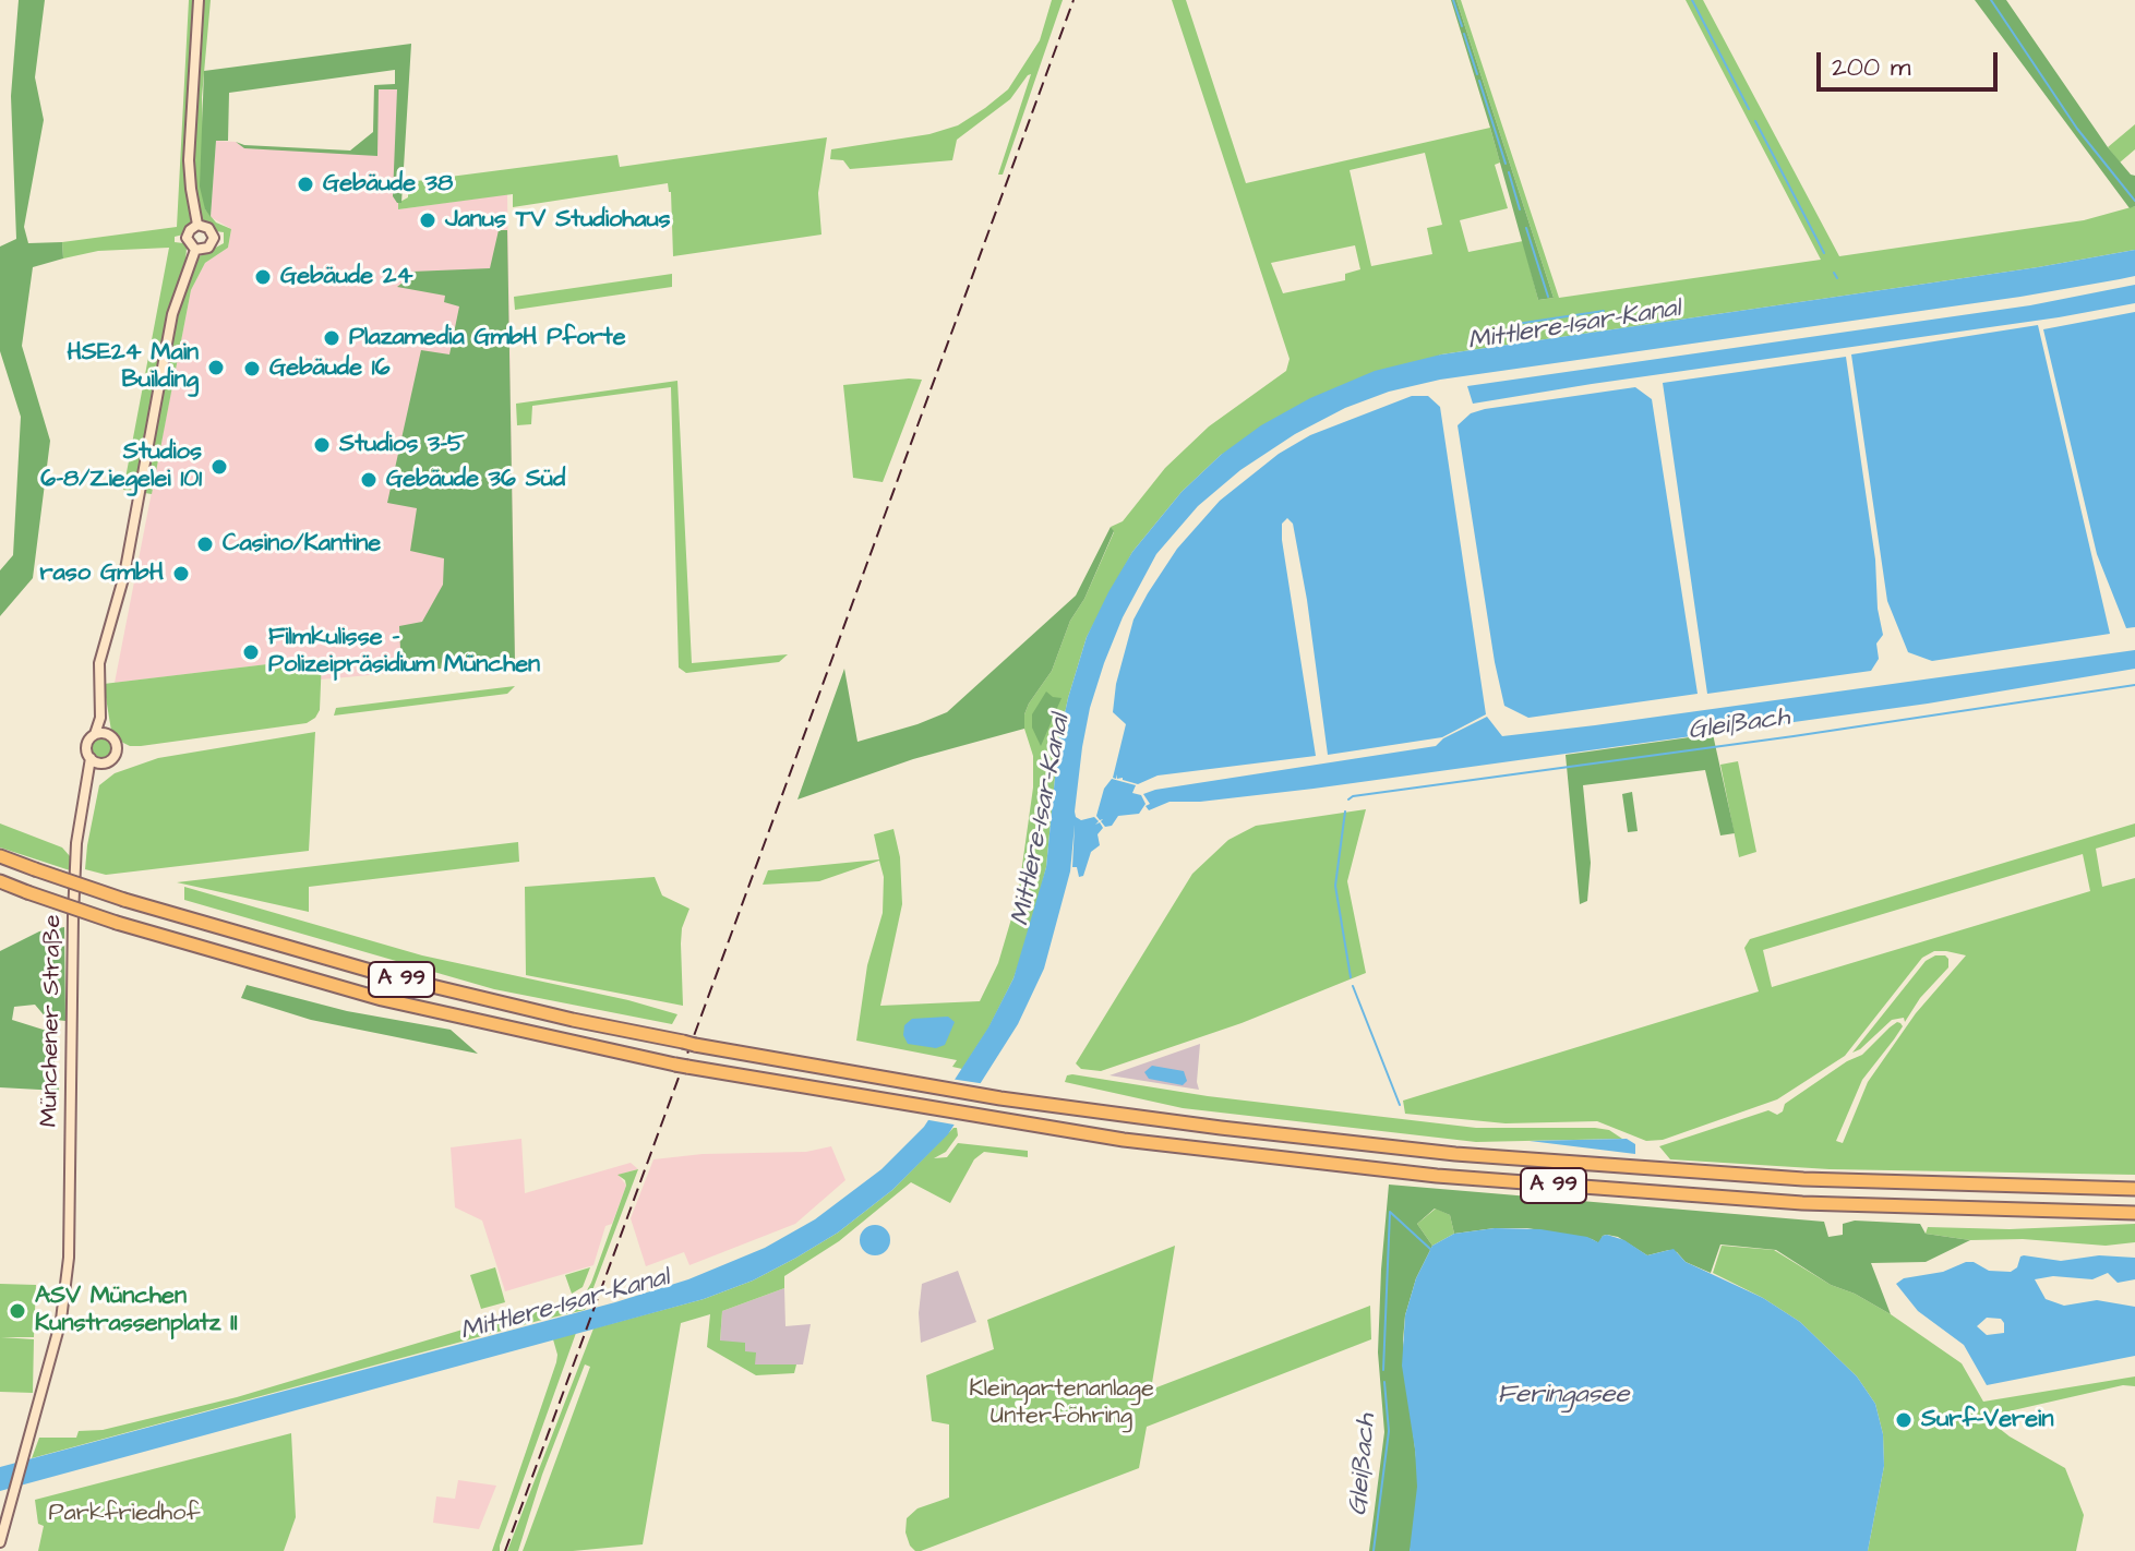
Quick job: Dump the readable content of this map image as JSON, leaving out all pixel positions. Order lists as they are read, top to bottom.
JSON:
{
  "streets": {
    "highway": ["A 99"],
    "main road": ["Münchener Straße"]
  },
  "water": ["Mittlere-Isar-Kanal", "Gleißach", "Feringasee"],
  "parks": ["Kleingartenanlage Unterföhring", "Parkfriedhof"],
  "places": [
    "Gebäude 38",
    "Janus TV Studiohaus",
    "Gebäude 24",
    "Plazamedia GmbH Pforte",
    "HSE24 Main Building",
    "Gebäude 16",
    "Studios 3-5",
    "Studios 6-8/Ziegelei 101",
    "Gebäude 36 Süd",
    "Casino/Kantine",
    "raso GmbH",
    "Filmkulisse - Polizeipräsidium München",
    "ASV München Kunstrassenplatz II",
    "Surf-Verein"
  ],
  "scale_bar": "200 m"
}
